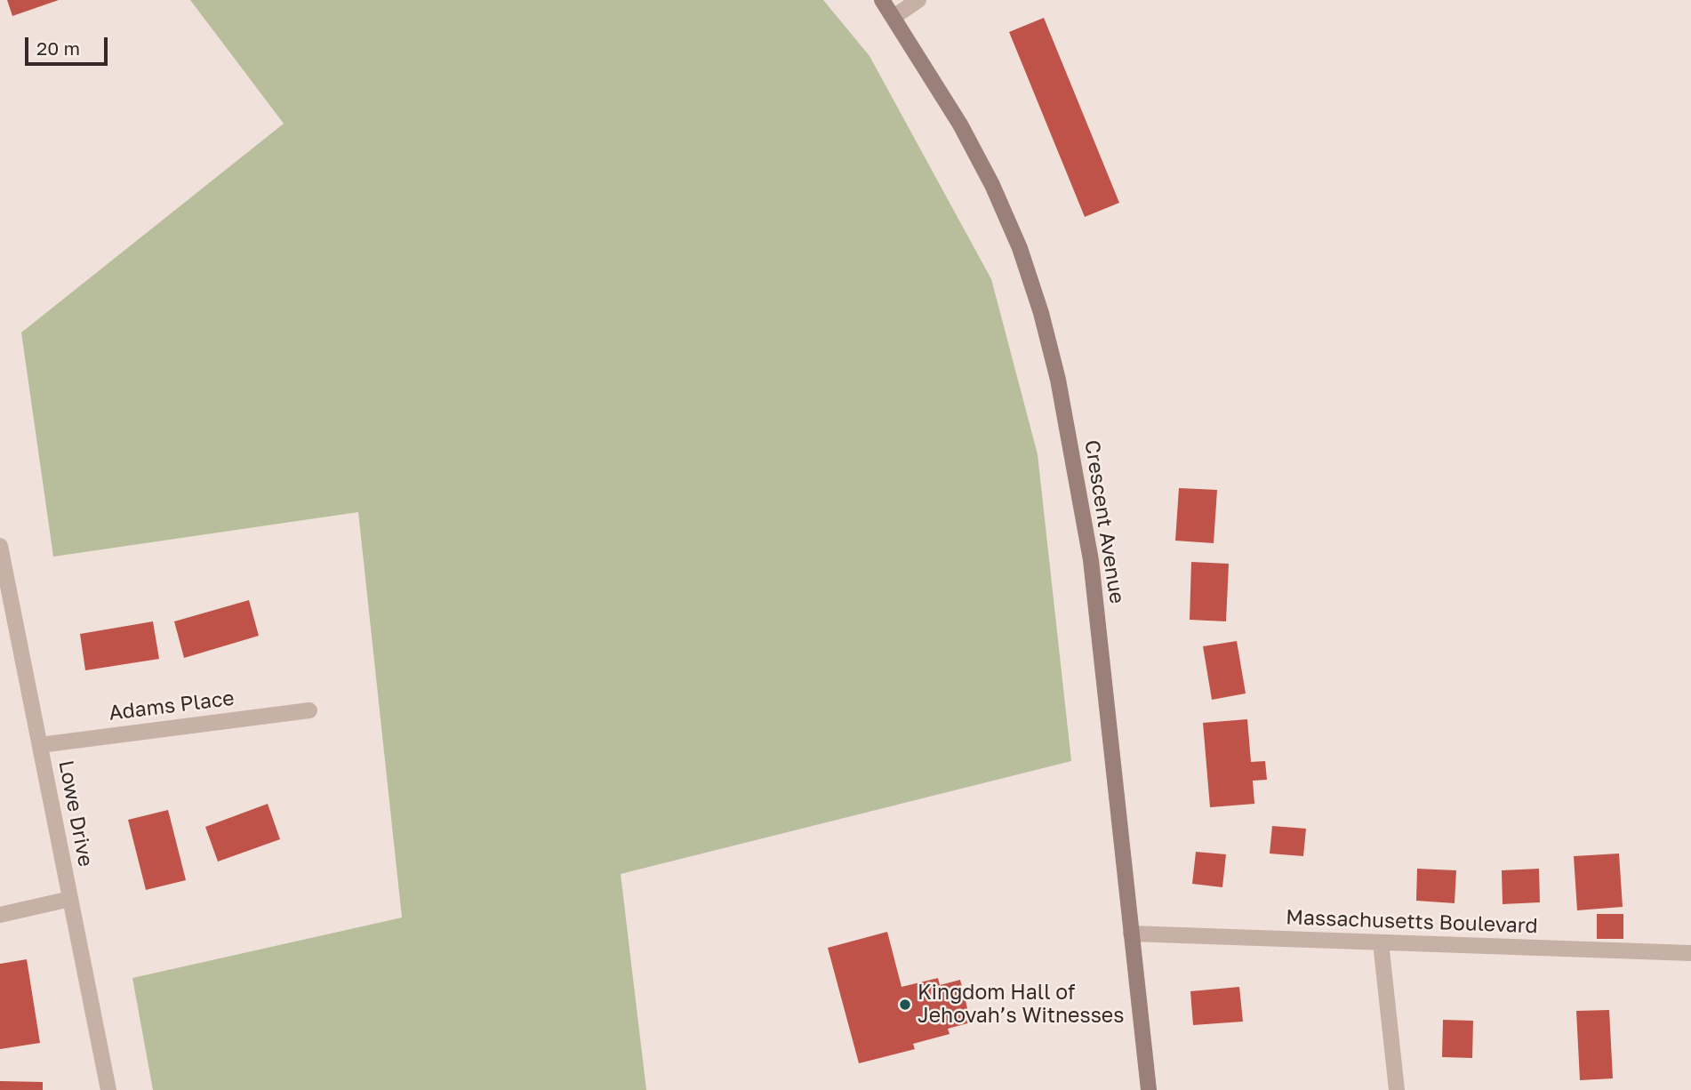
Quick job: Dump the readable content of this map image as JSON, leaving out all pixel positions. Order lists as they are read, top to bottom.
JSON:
{
  "streets": {
    "street": [
      "Crescent Avenue",
      "Adams Place",
      "Lowe Drive",
      "Massachusetts Boulevard"
    ]
  },
  "crossings": [
    ["Crescent Avenue", "Massachusetts Boulevard"],
    ["Adams Place", "Lowe Drive"]
  ],
  "places": ["Kingdom Hall of Jehovah’s Witnesses"],
  "scale_bar": "20 m"
}
